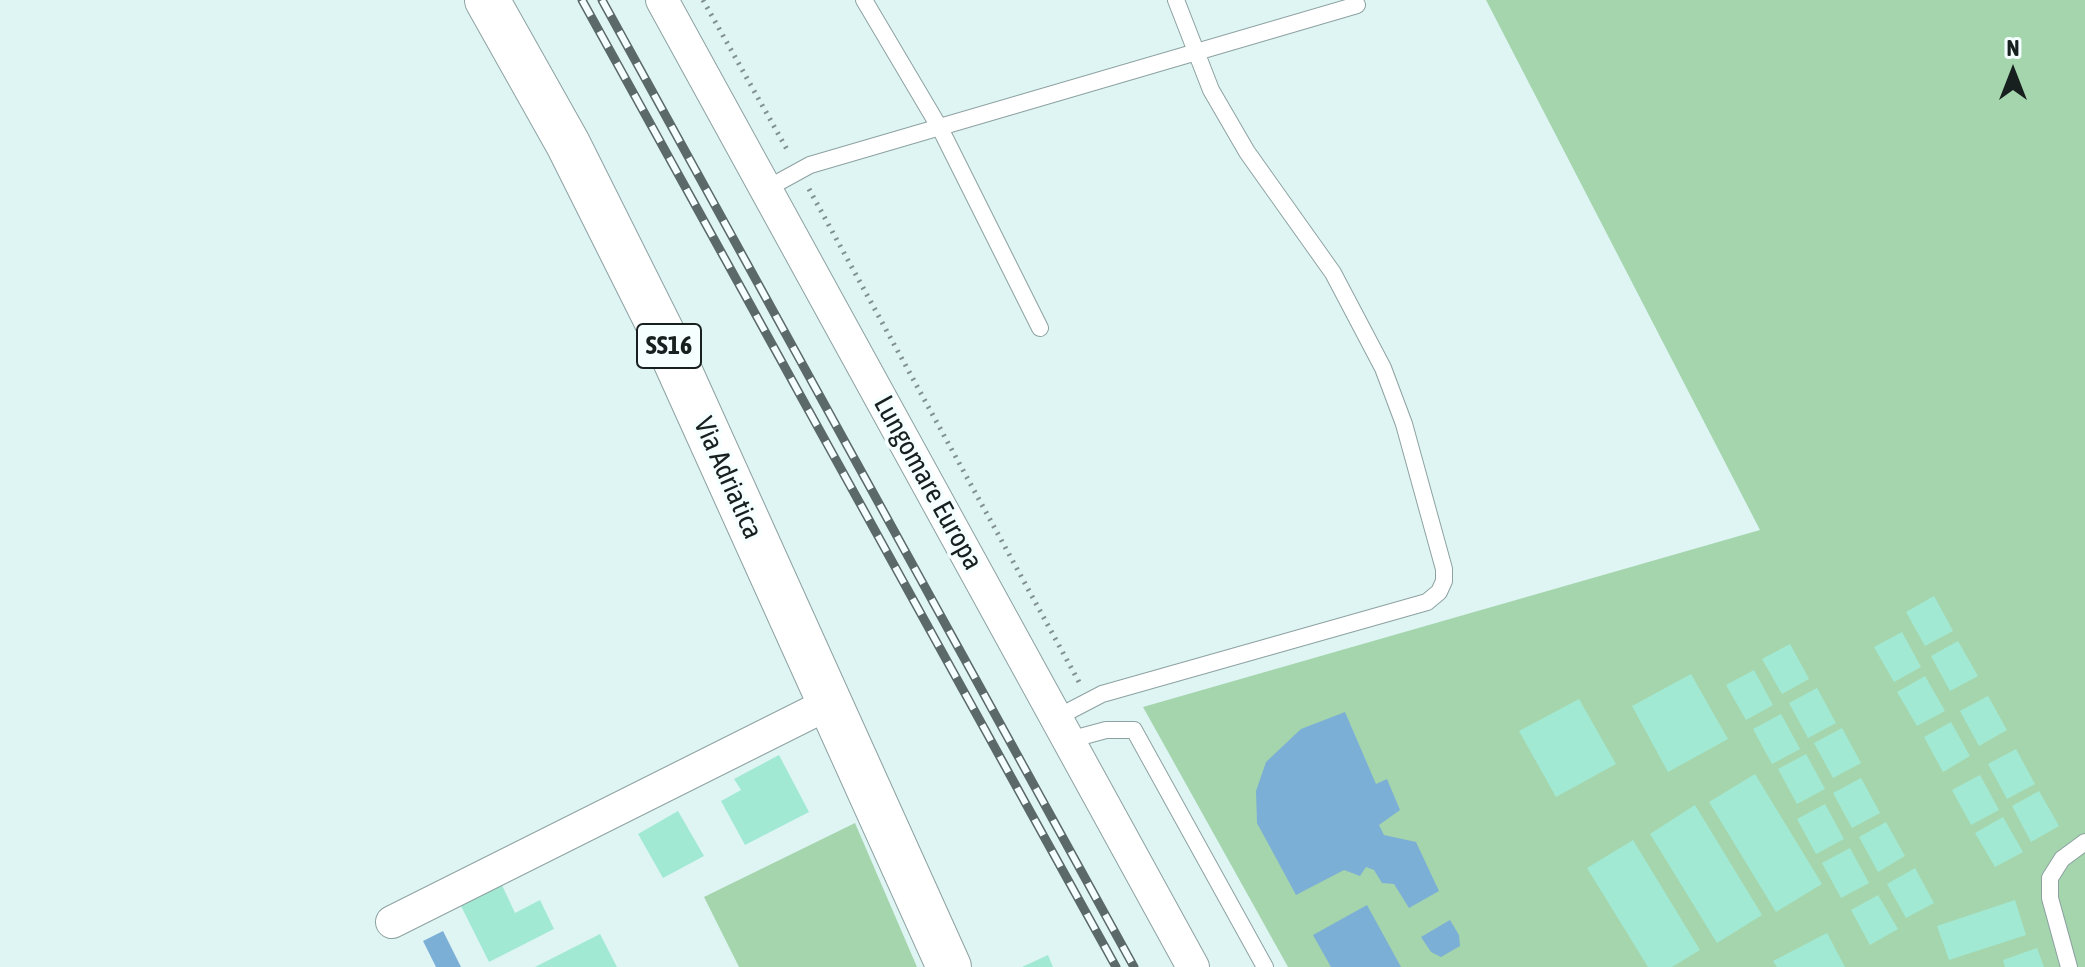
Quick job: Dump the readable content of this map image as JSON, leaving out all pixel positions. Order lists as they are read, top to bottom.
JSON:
{
  "streets": {
    "main road": ["SS16", "Via Adriatica"],
    "street": ["Lungomare Europa"]
  },
  "north": "top"
}
